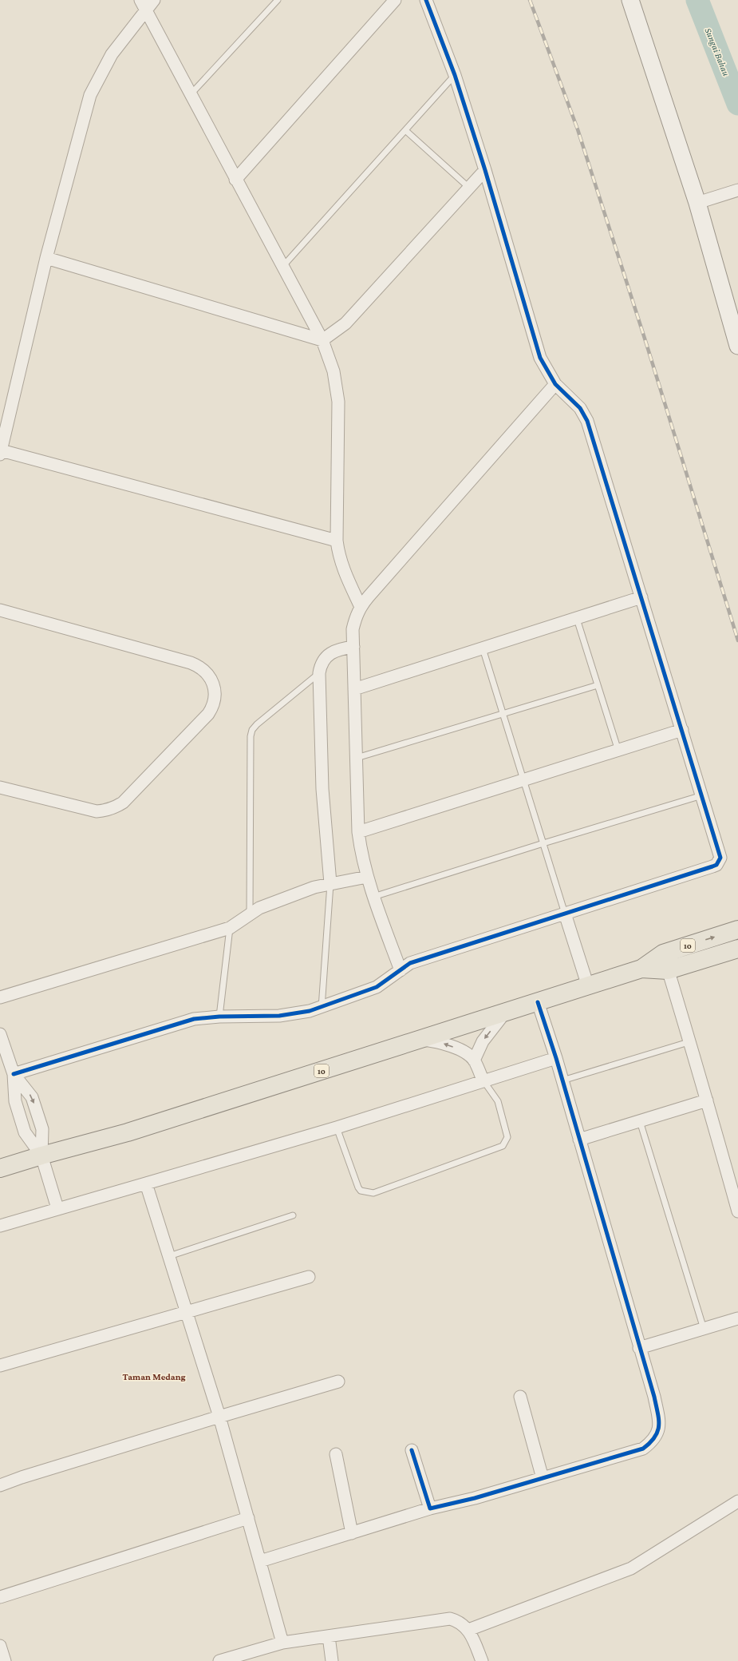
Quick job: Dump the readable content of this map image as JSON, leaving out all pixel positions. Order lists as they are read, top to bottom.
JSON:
{
  "streets": {
    "main road": ["10"]
  },
  "districts": ["Taman Medang"],
  "water": ["Sungai Bahau"]
}
